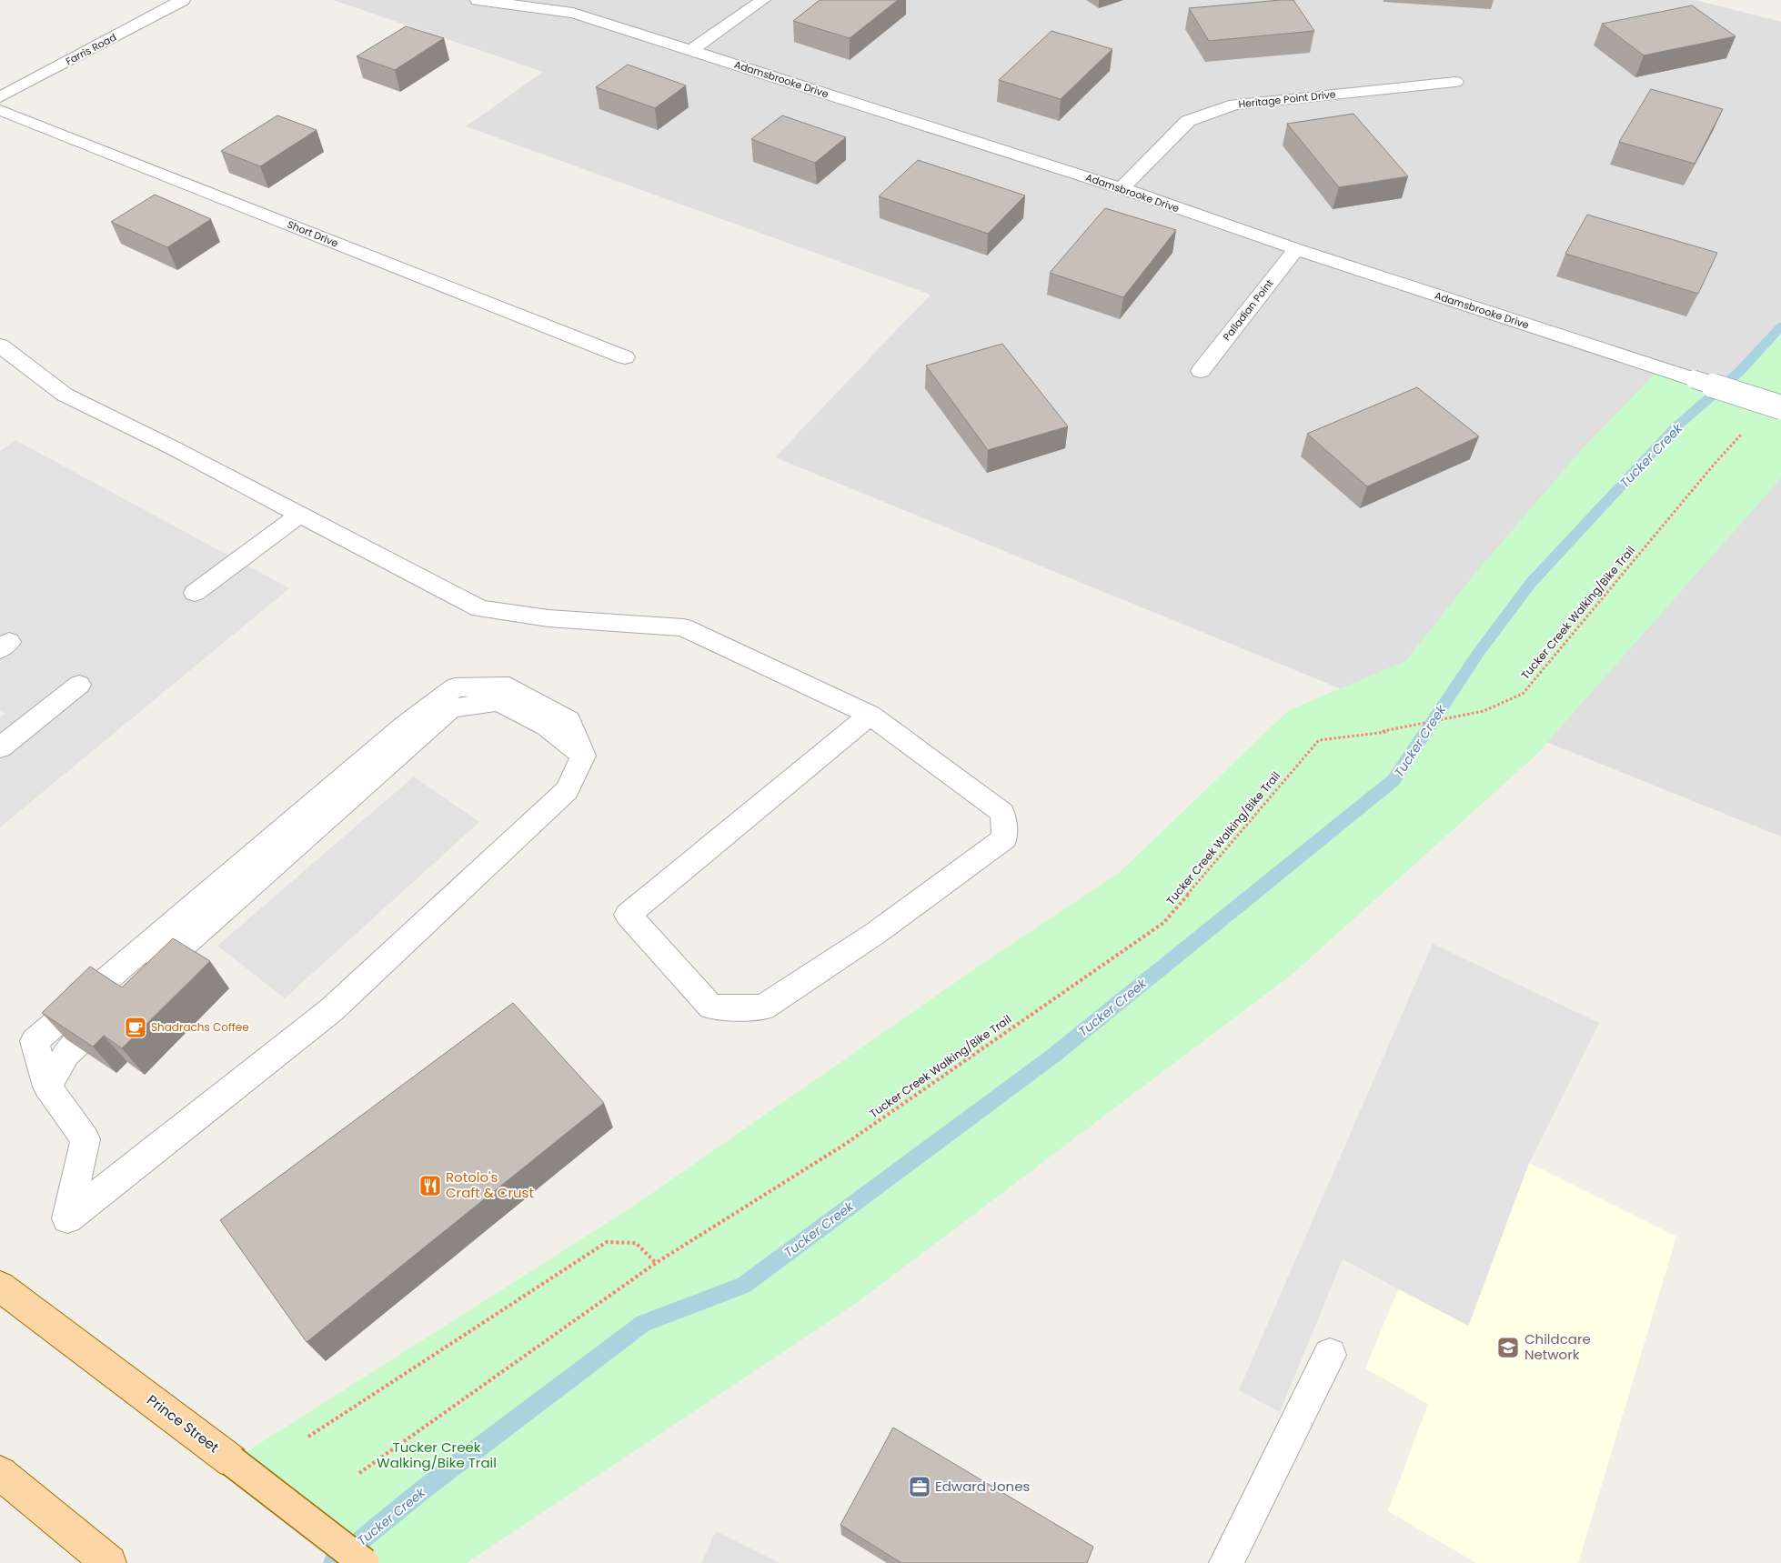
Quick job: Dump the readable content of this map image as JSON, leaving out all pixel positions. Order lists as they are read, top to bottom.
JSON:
{
  "streets": {
    "main road": ["Prince Street"],
    "street": [
      "Farris Road",
      "Adamsbrooke Drive",
      "Heritage Point Drive",
      "Short Drive",
      "Palladian Point"
    ],
    "path": ["Tucker Creek Walking/Bike Trail"]
  },
  "crossings": [
    ["Adamsbrooke Drive", "Heritage Point Drive"],
    ["Adamsbrooke Drive", "Palladian Point"]
  ],
  "water": ["Tucker Creek"],
  "parks": ["Tucker Creek Walking/Bike Trail"],
  "places": {
    "cafe": ["Shadrachs Coffee"],
    "restaurant": ["Rotolo's Craft & Crust"],
    "school or university": ["Childcare Network"],
    "office": ["Edward Jones"]
  }
}
